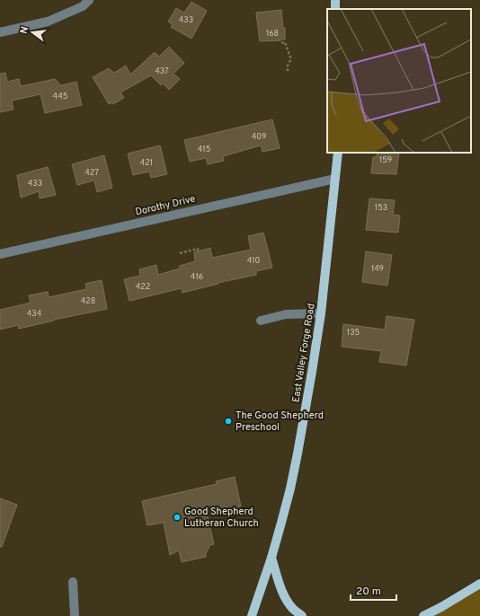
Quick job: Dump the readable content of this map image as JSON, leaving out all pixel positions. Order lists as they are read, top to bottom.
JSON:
{
  "streets": {
    "main road": ["East Valley Forge Road"],
    "street": ["Dorothy Drive"]
  },
  "crossings": [
    ["Dorothy Drive", "East Valley Forge Road"]
  ],
  "places": ["The Good Shepherd Preschool", "Good Shepherd Lutheran Church"],
  "house_numbers": [
    "433",
    "168",
    "437",
    "445",
    "409",
    "415",
    "159",
    "421",
    "427",
    "433",
    "153",
    "410",
    "149",
    "416",
    "422",
    "428",
    "434",
    "135"
  ],
  "scale_bar": "20 m",
  "north": "left"
}
